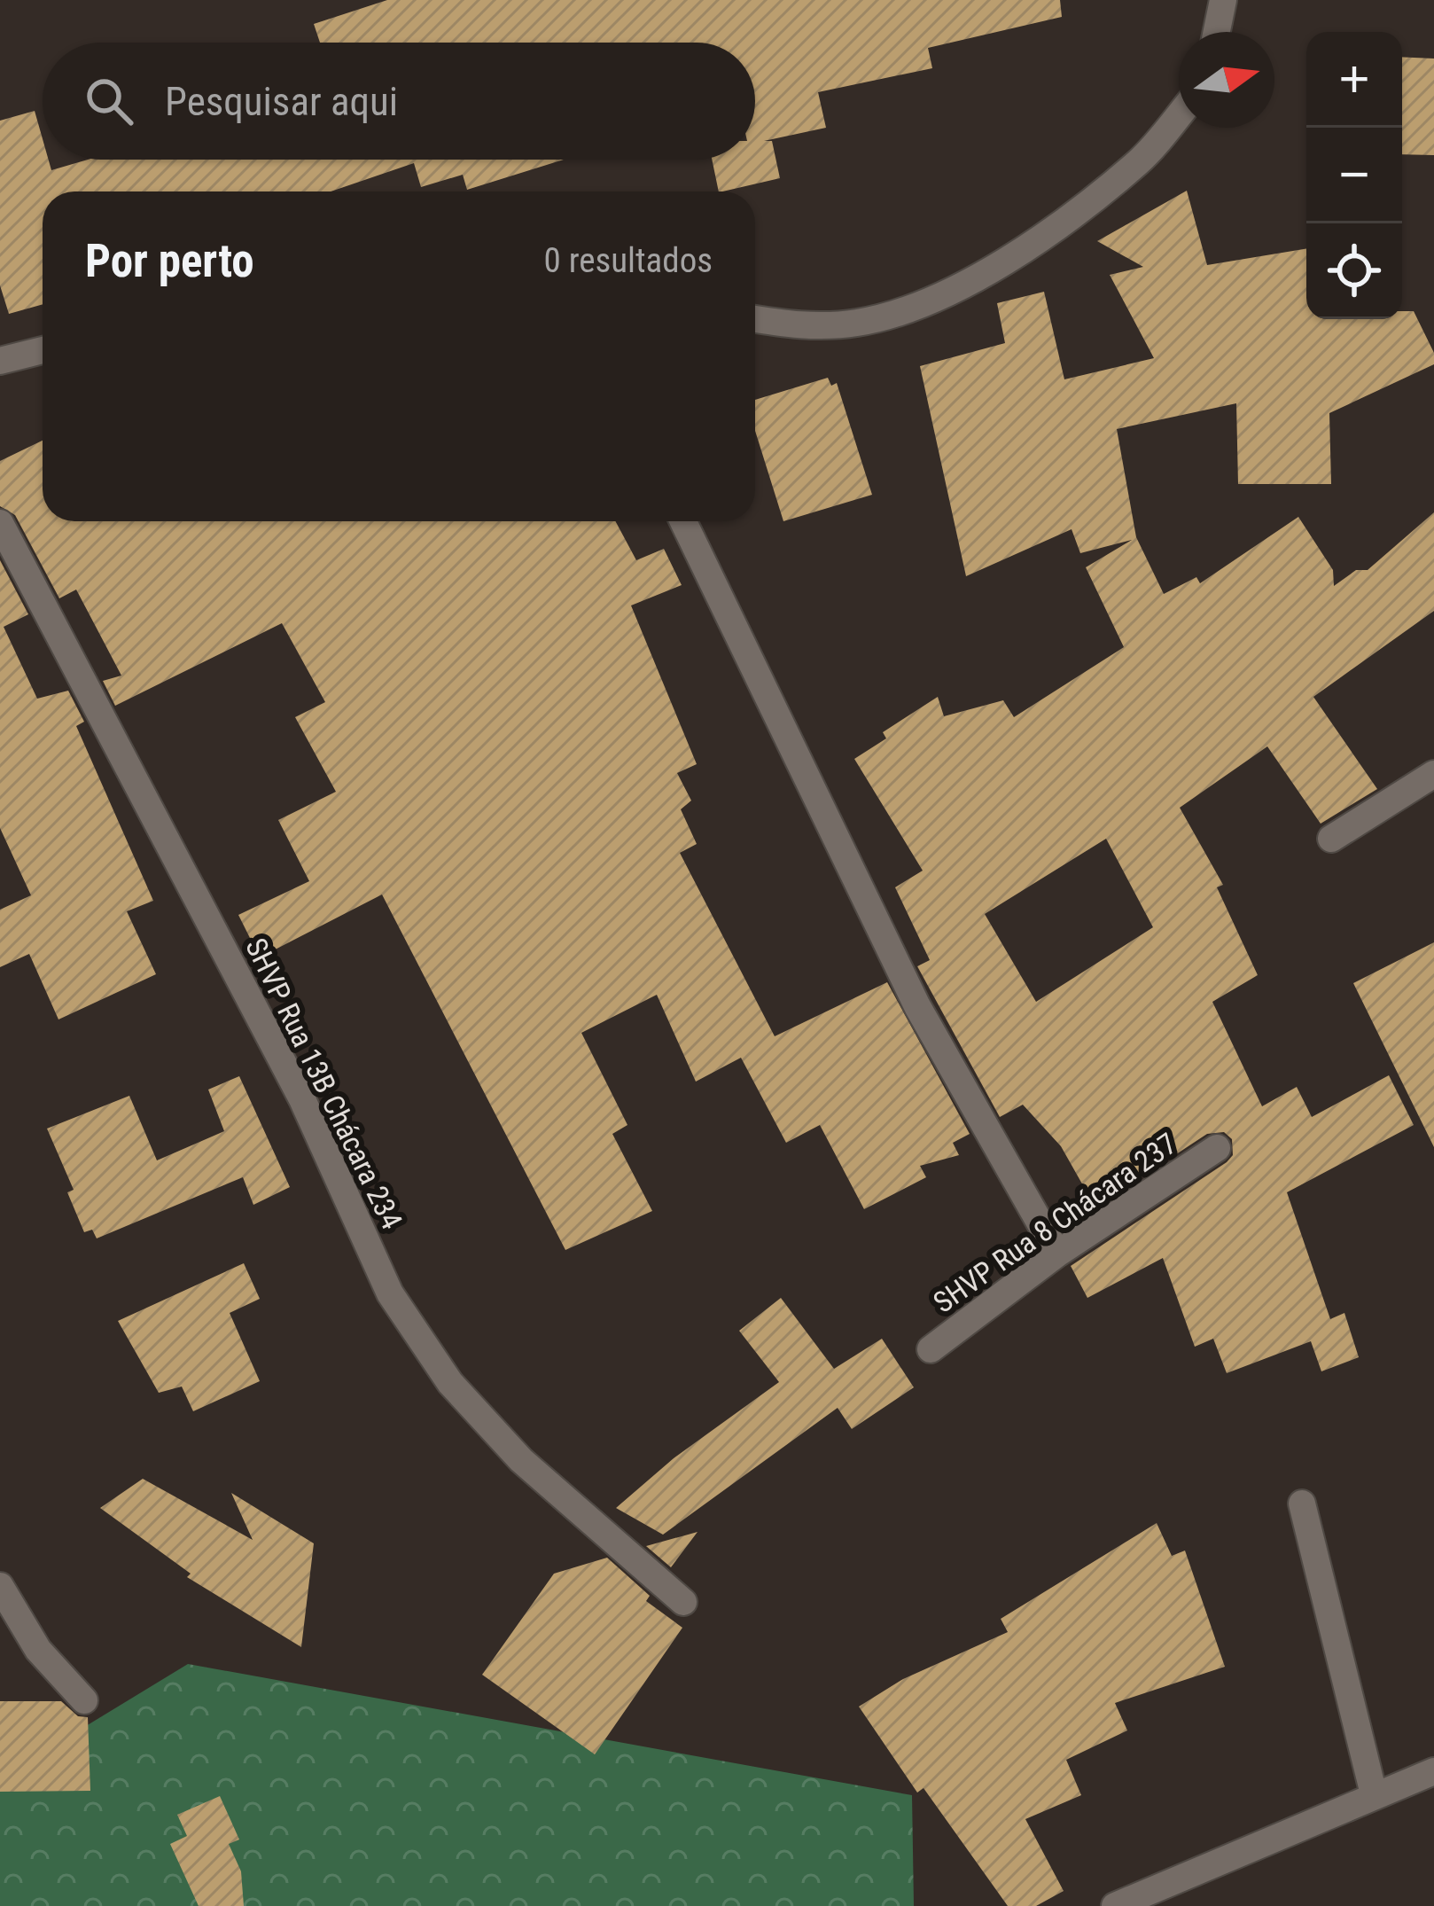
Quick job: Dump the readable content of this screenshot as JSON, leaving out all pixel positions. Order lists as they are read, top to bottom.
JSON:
{
  "streets": {
    "street": ["SHVP Rua 13B Chácara 234", "SHVP Rua 8 Chácara 237"]
  },
  "north": "right",
  "page": {
    "map_buttons": ["+", "−"],
    "search": "Pesquisar aqui",
    "heading": ["Por perto", "0 resultados"]
  }
}
